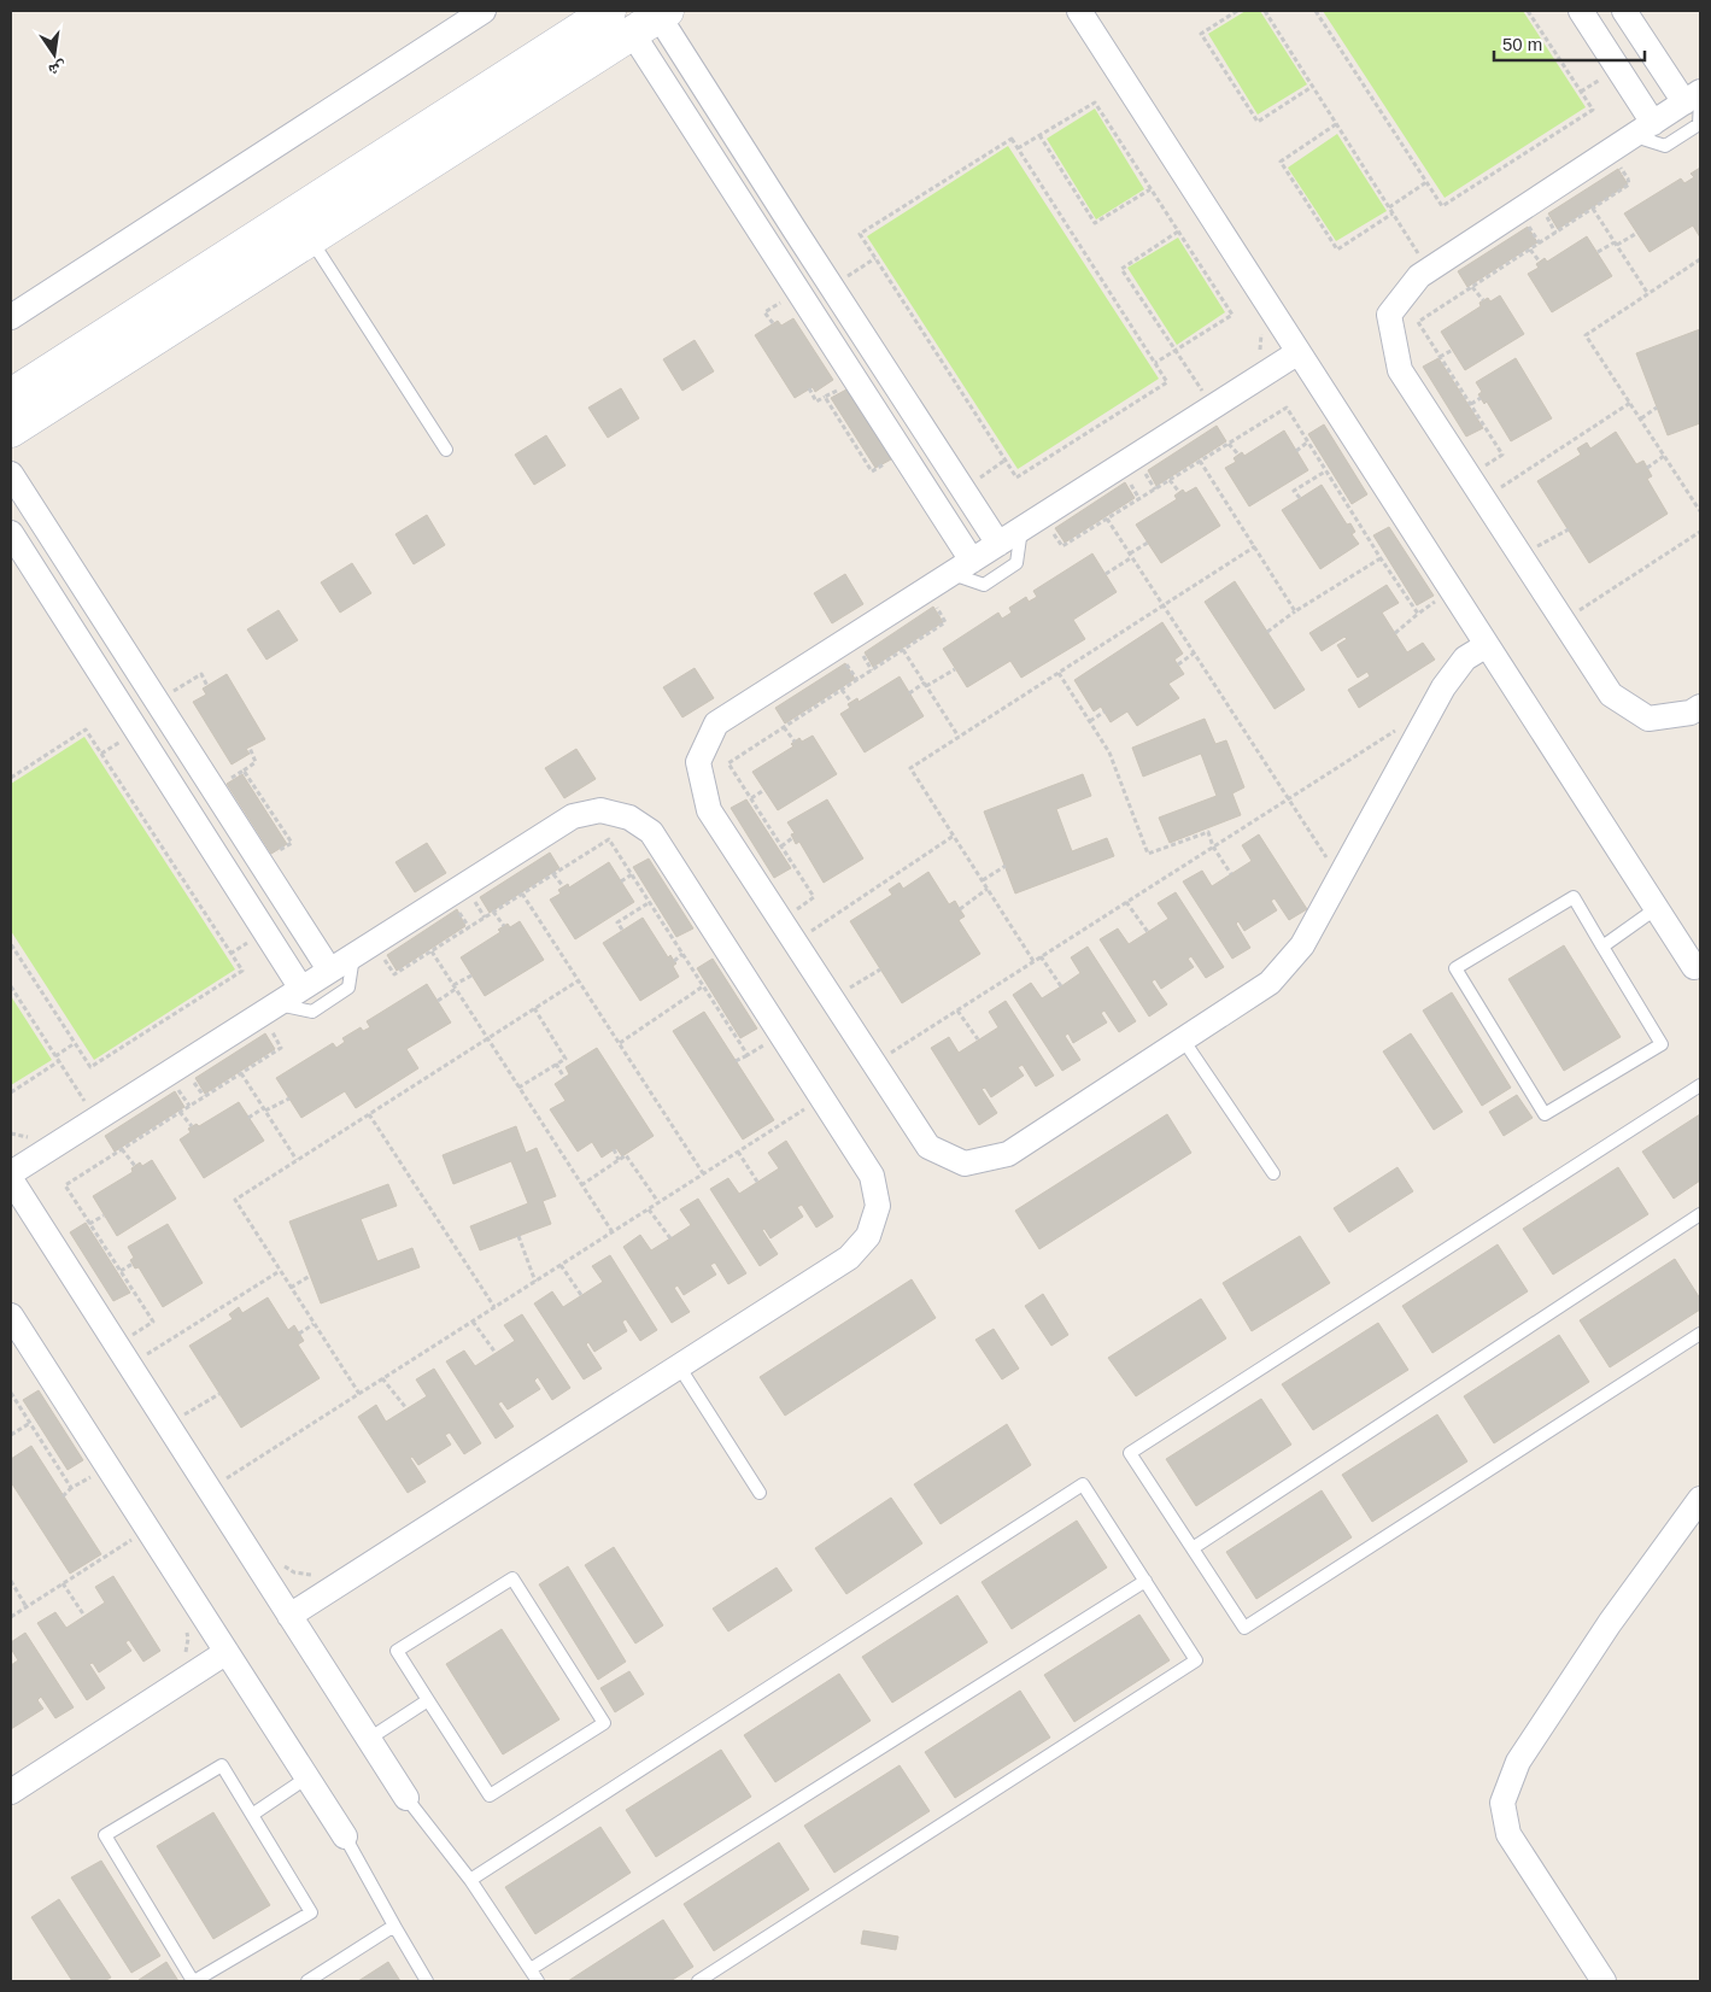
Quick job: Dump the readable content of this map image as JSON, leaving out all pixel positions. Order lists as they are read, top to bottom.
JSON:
{
  "scale_bar": "50 m",
  "north": "bottom"
}
